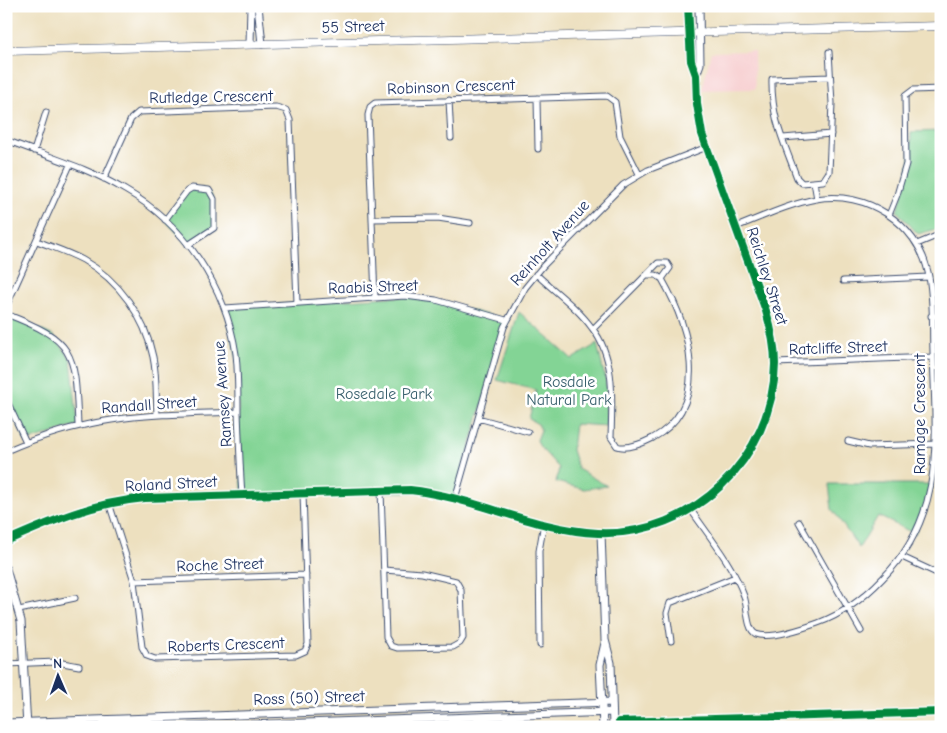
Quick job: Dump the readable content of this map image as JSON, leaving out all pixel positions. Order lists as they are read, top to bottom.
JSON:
{
  "streets": {
    "main road": ["55 Street"],
    "street": [
      "Robinson Crescent",
      "Rutledge Crescent",
      "Reinholt Avenue",
      "Reichley Street",
      "Raabis Street",
      "Ratcliffe Street",
      "Ramsey Avenue",
      "Randall Street",
      "Ramage Crescent",
      "Roland Street",
      "Roche Street",
      "Roberts Crescent",
      "Ross (50) Street"
    ]
  },
  "crossings": [
    ["55 Street", "Reichley Street"],
    ["Robinson Crescent", "Reinholt Avenue"],
    ["Robinson Crescent", "Raabis Street"],
    ["Rutledge Crescent", "Raabis Street"],
    ["Rutledge Crescent", "Ramsey Avenue"],
    ["Reinholt Avenue", "Reichley Street"],
    ["Reinholt Avenue", "Raabis Street"],
    ["Reichley Street", "Ratcliffe Street"],
    ["Reichley Street", "Ramage Crescent"],
    ["Reichley Street", "Roland Street"],
    ["Raabis Street", "Ramsey Avenue"],
    ["Ratcliffe Street", "Ramage Crescent"],
    ["Ramsey Avenue", "Randall Street"],
    ["Ramsey Avenue", "Roland Street"],
    ["Roland Street", "Roberts Crescent"],
    ["Roche Street", "Roberts Crescent"]
  ],
  "parks": ["Rosdale Natural Park", "Rosedale Park"],
  "north": "top"
}
